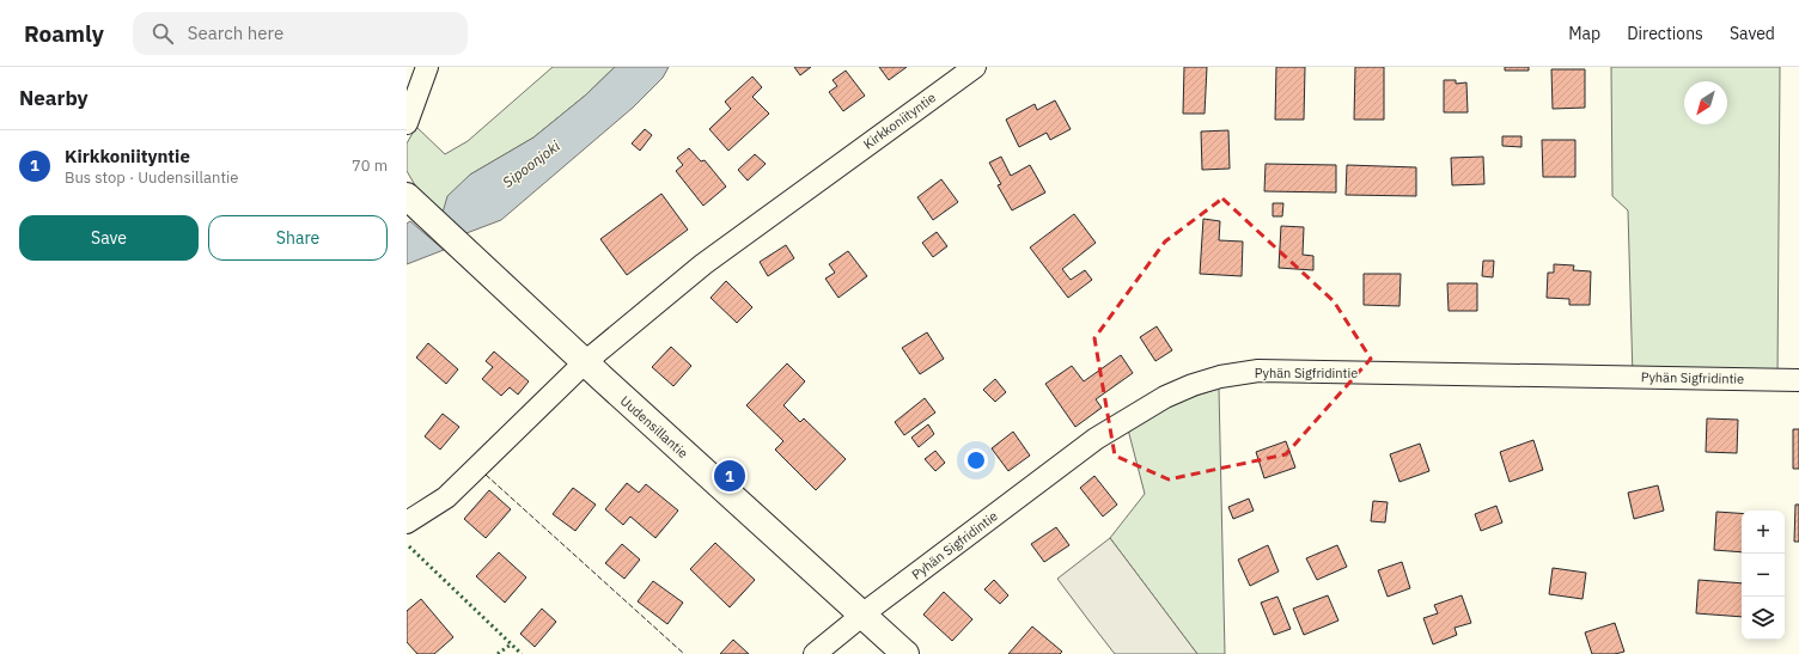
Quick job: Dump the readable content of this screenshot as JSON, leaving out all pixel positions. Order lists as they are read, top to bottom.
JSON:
{
  "streets": {
    "street": ["Kirkkoniityntie", "Pyhän Sigfridintie", "Uudensillantie"]
  },
  "crossings": [
    ["Kirkkoniityntie", "Uudensillantie"],
    ["Pyhän Sigfridintie", "Uudensillantie"]
  ],
  "water": ["Sipoonjoki"],
  "north": "bottom left",
  "page": {
    "header": "Roamly",
    "search": "Search here",
    "nav": ["Map", "Directions", "Saved"],
    "heading": "Nearby",
    "list": [
      {
        "mark": "1",
        "name": "Kirkkoniityntie",
        "note": "Bus stop · Uudensillantie",
        "value": "70 m"
      }
    ],
    "buttons": ["Save", "Share"],
    "pins": "1",
    "map_buttons": ["+", "−"]
  }
}
